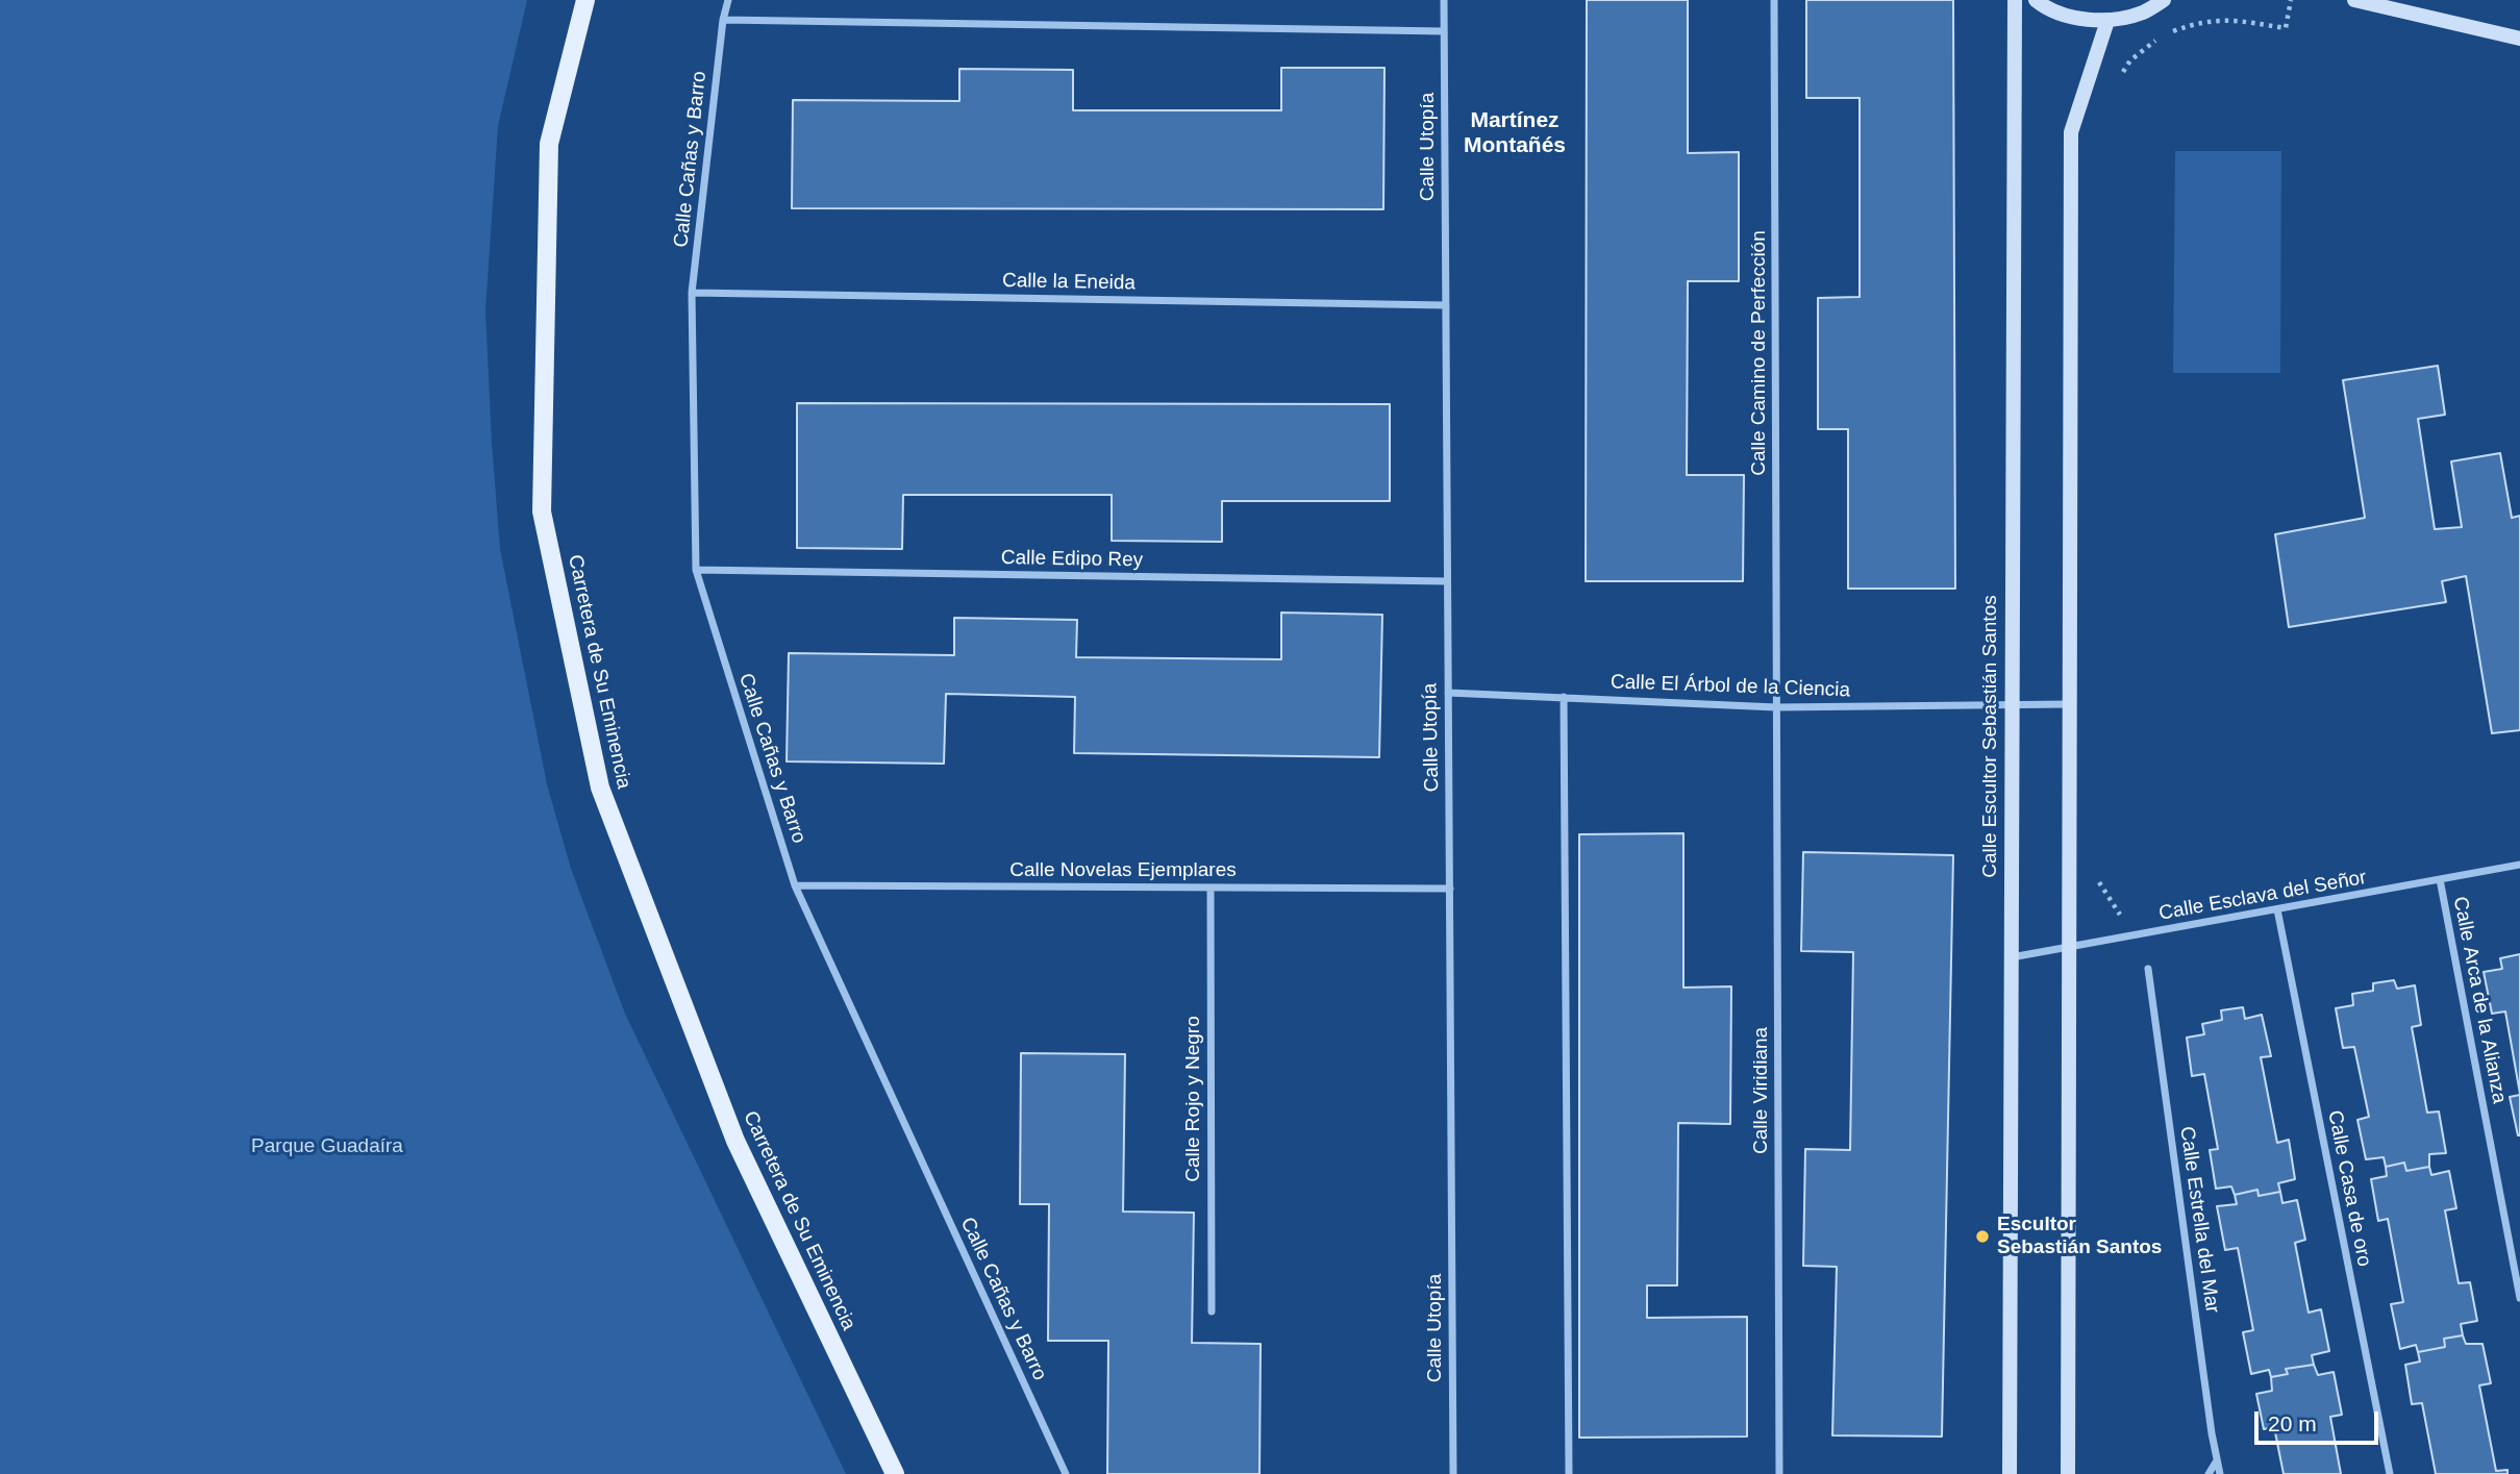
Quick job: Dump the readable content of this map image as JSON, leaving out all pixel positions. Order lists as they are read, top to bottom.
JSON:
{
  "streets": {
    "main road": ["Carretera de Su Eminencia"],
    "street": [
      "Calle Utopía",
      "Calle Cañas y Barro",
      "Calle la Eneida",
      "Calle Camino de Perfección",
      "Calle Edipo Rey",
      "Calle El Árbol de la Ciencia",
      "Calle Escultor Sebastián Santos",
      "Calle Novelas Ejemplares",
      "Calle Esclava del Señor",
      "Calle Arca de la Alianza",
      "Calle Viridiana",
      "Calle Rojo y Negro",
      "Calle Casa de oro",
      "Calle Estrella del Mar"
    ]
  },
  "crossings": [
    ["Calle Utopía", "Calle la Eneida"],
    ["Calle Utopía", "Calle Edipo Rey"],
    ["Calle Utopía", "Calle El Árbol de la Ciencia"],
    ["Calle Utopía", "Calle Novelas Ejemplares"],
    ["Calle Cañas y Barro", "Calle la Eneida"],
    ["Calle Cañas y Barro", "Calle Edipo Rey"],
    ["Calle Cañas y Barro", "Calle Novelas Ejemplares"],
    ["Calle Camino de Perfección", "Calle El Árbol de la Ciencia"],
    ["Calle Camino de Perfección", "Calle Viridiana"],
    ["Calle El Árbol de la Ciencia", "Calle Escultor Sebastián Santos"],
    ["Calle El Árbol de la Ciencia", "Calle Viridiana"],
    ["Calle Escultor Sebastián Santos", "Calle Esclava del Señor"],
    ["Calle Novelas Ejemplares", "Calle Rojo y Negro"],
    ["Calle Esclava del Señor", "Calle Arca de la Alianza"],
    ["Calle Esclava del Señor", "Calle Casa de oro"]
  ],
  "districts": ["Martínez Montañés"],
  "parks": ["Parque Guadaíra"],
  "places": ["Escultor Sebastián Santos"],
  "scale_bar": "20 m"
}
